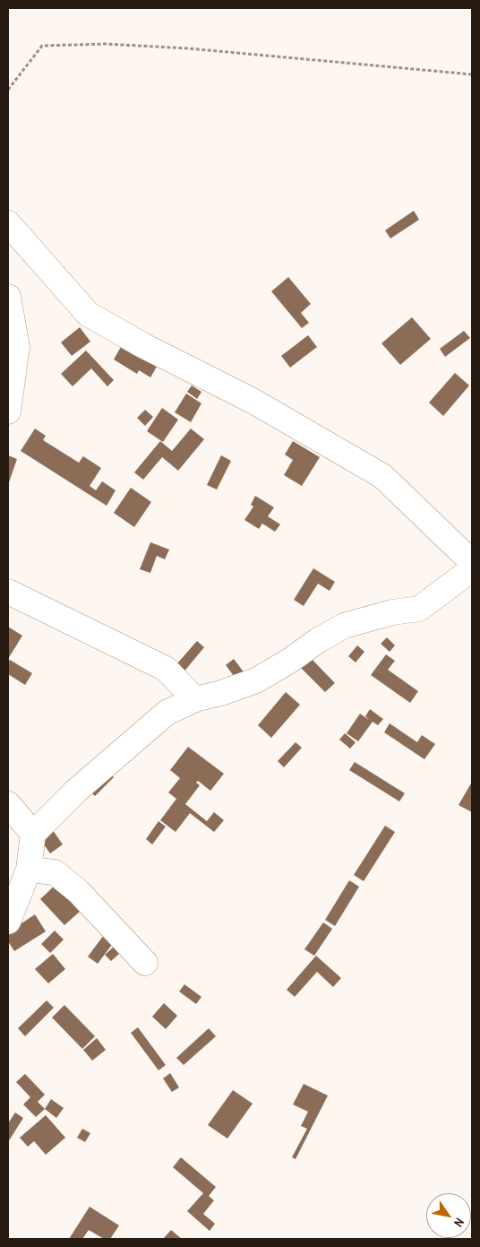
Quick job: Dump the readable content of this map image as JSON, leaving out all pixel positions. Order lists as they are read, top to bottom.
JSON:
{
  "north": "bottom right"
}
